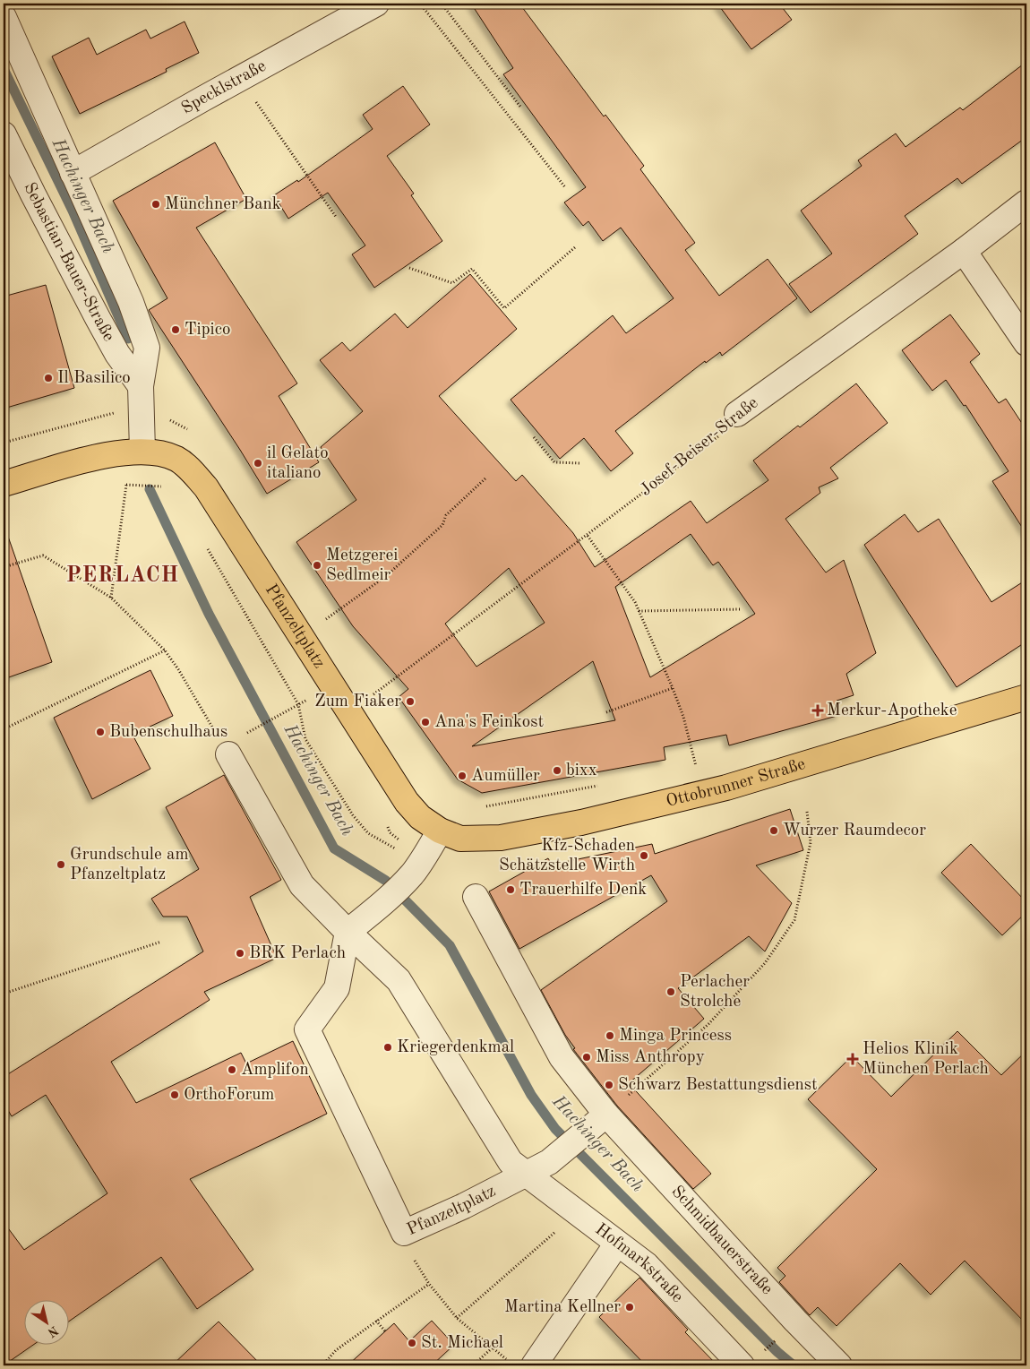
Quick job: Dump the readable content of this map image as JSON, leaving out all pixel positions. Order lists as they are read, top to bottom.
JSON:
{
  "streets": {
    "main road": ["Pfanzeltplatz", "Ottobrunner Straße"],
    "street": [
      "Specklstraße",
      "Sebastian-Bauer-Straße",
      "Josef-Beiser-Straße",
      "Schmidbauerstraße",
      "Hofmarkstraße"
    ]
  },
  "crossings": [
    ["Specklstraße", "Sebastian-Bauer-Straße"],
    ["Sebastian-Bauer-Straße", "Pfanzeltplatz"],
    ["Pfanzeltplatz", "Ottobrunner Straße"],
    ["Pfanzeltplatz", "Hofmarkstraße"]
  ],
  "districts": ["PERLACH"],
  "water": ["Hachinger Bach"],
  "places": {
    "other": [
      "Münchner Bank",
      "Tipico",
      "Il Basilico",
      "il Gelato italiano",
      "Metzgerei Sedlmeir",
      "Zum Fiaker",
      "Ana's Feinkost",
      "Bubenschulhaus",
      "bixx",
      "Aumüller",
      "Wurzer Raumdecor",
      "Kfz-Schaden Schätzstelle Wirth",
      "Grundschule am Pfanzeltplatz",
      "Trauerhilfe Denk",
      "BRK Perlach",
      "Perlacher Strolche",
      "Minga Princess",
      "Kriegerdenkmal",
      "Miss Anthropy",
      "Amplifon",
      "Schwarz Bestattungsdienst",
      "OrthoForum",
      "Martina Kellner",
      "St. Michael"
    ],
    "health": ["Merkur-Apotheke", "Helios Klinik München Perlach"]
  },
  "north": "bottom right"
}
